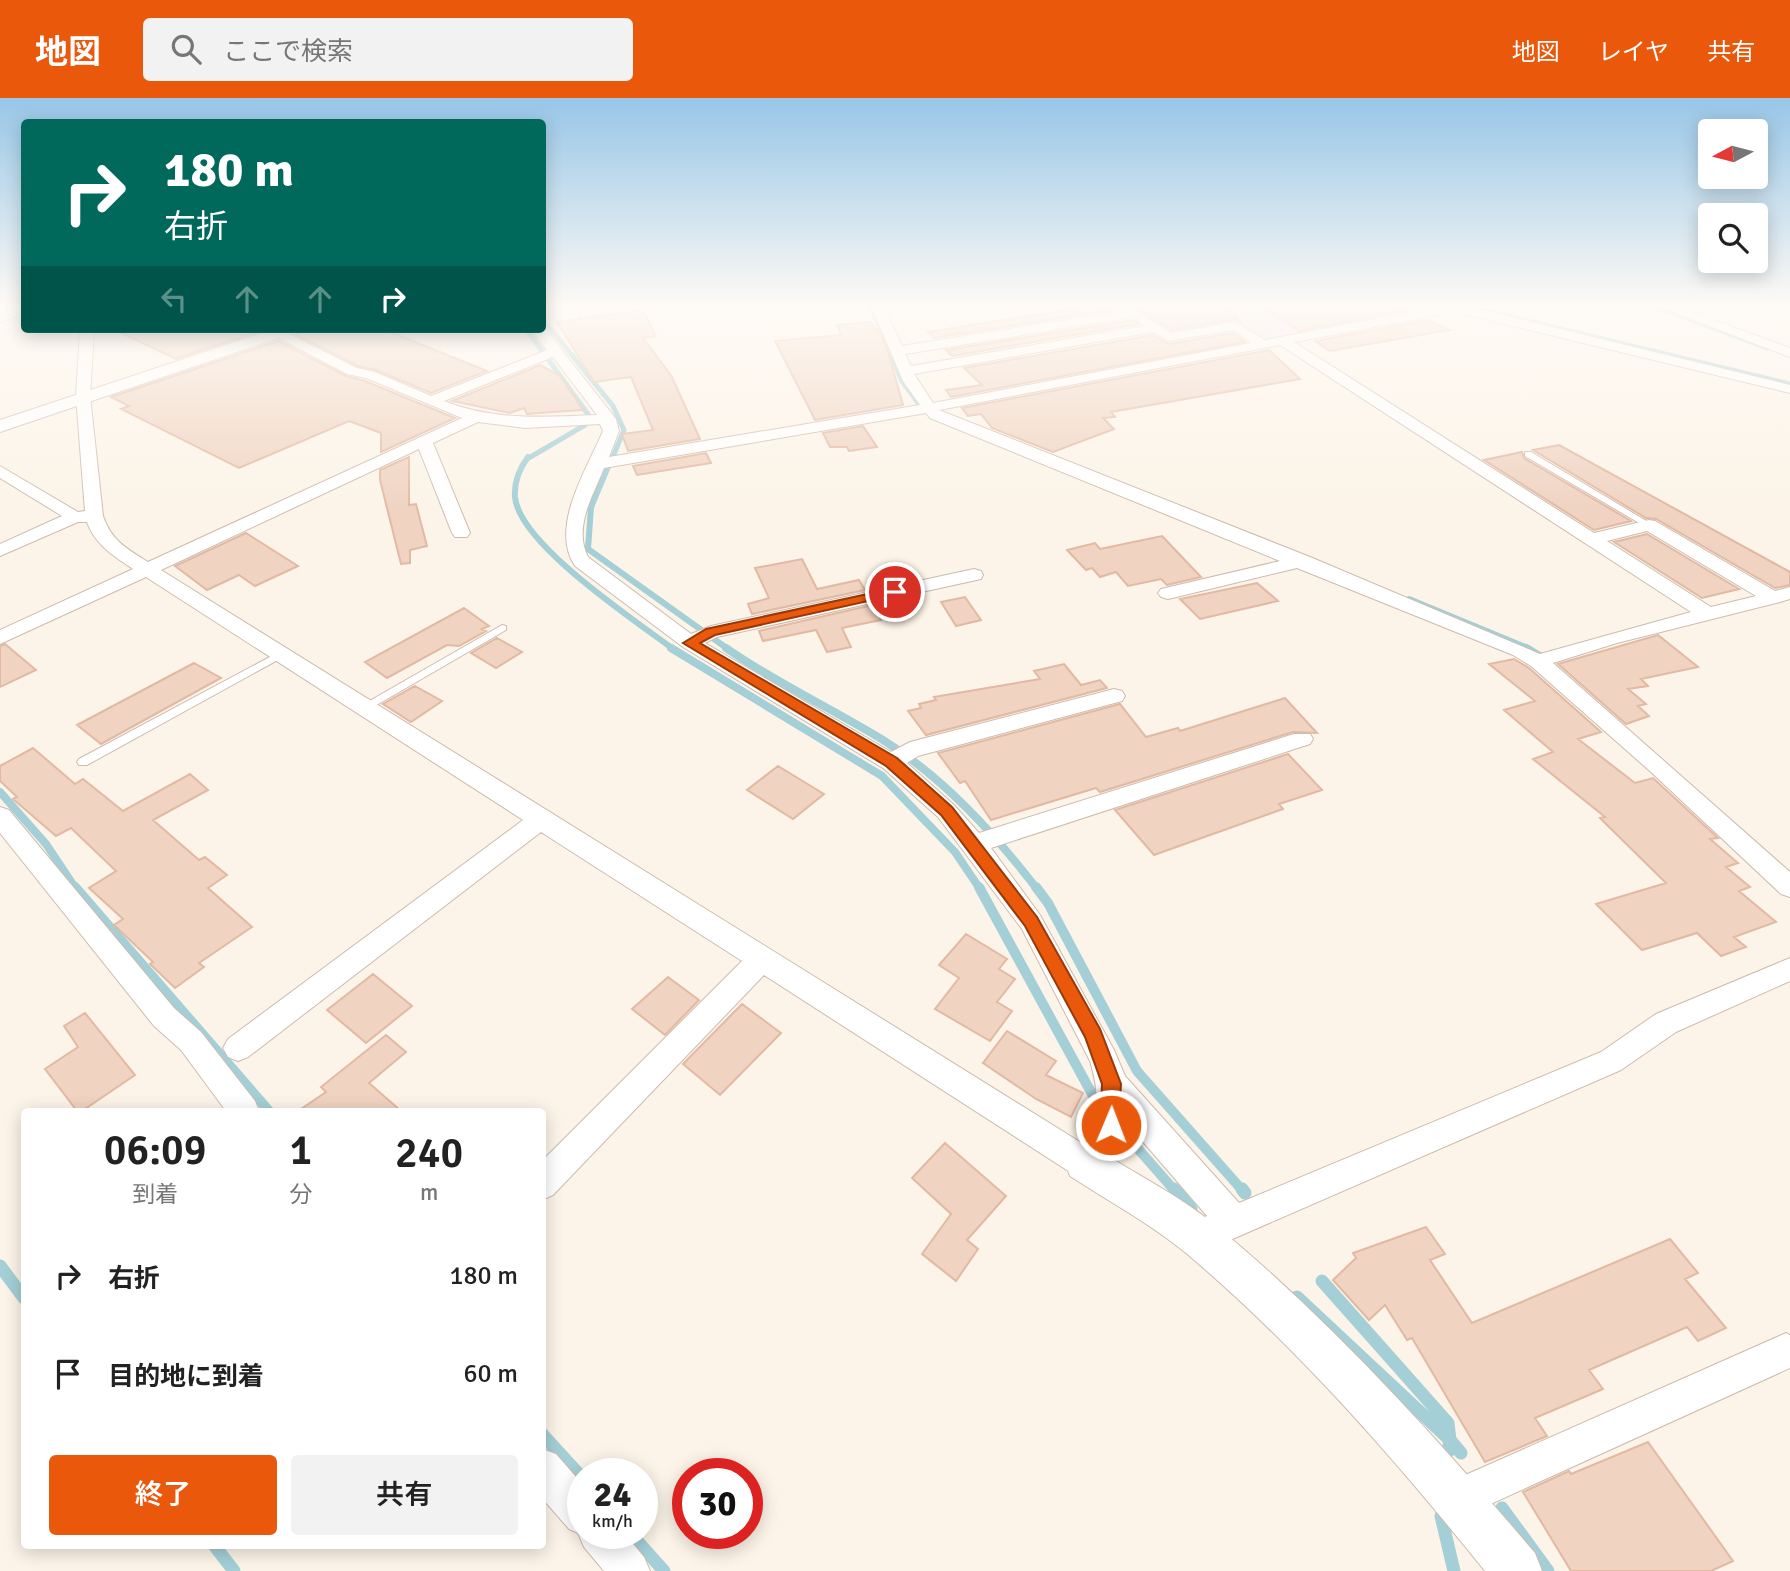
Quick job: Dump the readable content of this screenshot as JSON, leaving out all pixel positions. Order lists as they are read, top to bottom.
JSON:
{
  "north": "left",
  "page": {
    "header": "地図",
    "search": "ここで検索",
    "nav": ["地図", "レイヤ", "共有"],
    "turn": ["180 m", "右折"],
    "eta": [
      "06:09",
      "到着",
      "1",
      "分",
      "240",
      "m"
    ],
    "list": [
      {
        "name": "右折",
        "value": "180 m"
      },
      {
        "name": "目的地に到着",
        "value": "60 m"
      }
    ],
    "buttons": ["終了", "共有"],
    "speed": "24 km/h",
    "limit": "30"
  }
}
